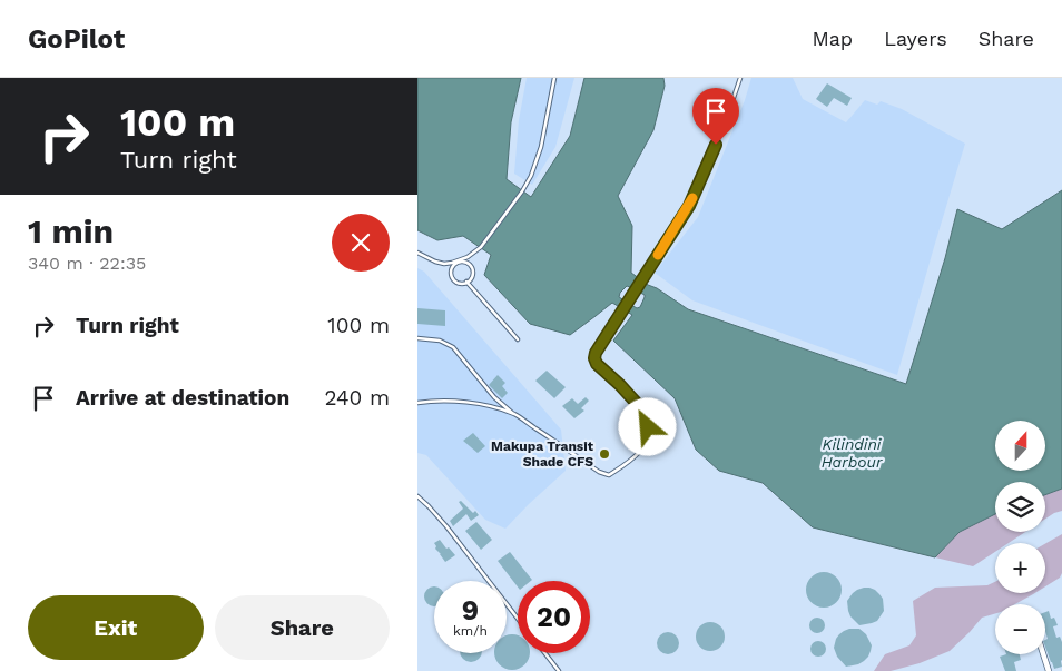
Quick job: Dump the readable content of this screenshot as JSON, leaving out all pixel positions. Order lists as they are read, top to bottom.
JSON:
{
  "water": ["Kilindini Harbour"],
  "places": ["Makupa Transit Shade CFS"],
  "north": "top",
  "page": {
    "header": "GoPilot",
    "nav": ["Map", "Layers", "Share"],
    "turn": ["100 m", "Turn right"],
    "heading": ["1 min", "340 m · 22:35"],
    "list": [
      {
        "name": "Turn right",
        "value": "100 m"
      },
      {
        "name": "Arrive at destination",
        "value": "240 m"
      }
    ],
    "map_buttons": ["+", "−"],
    "speed": "9 km/h",
    "limit": "20",
    "buttons": ["Exit", "Share"]
  }
}
